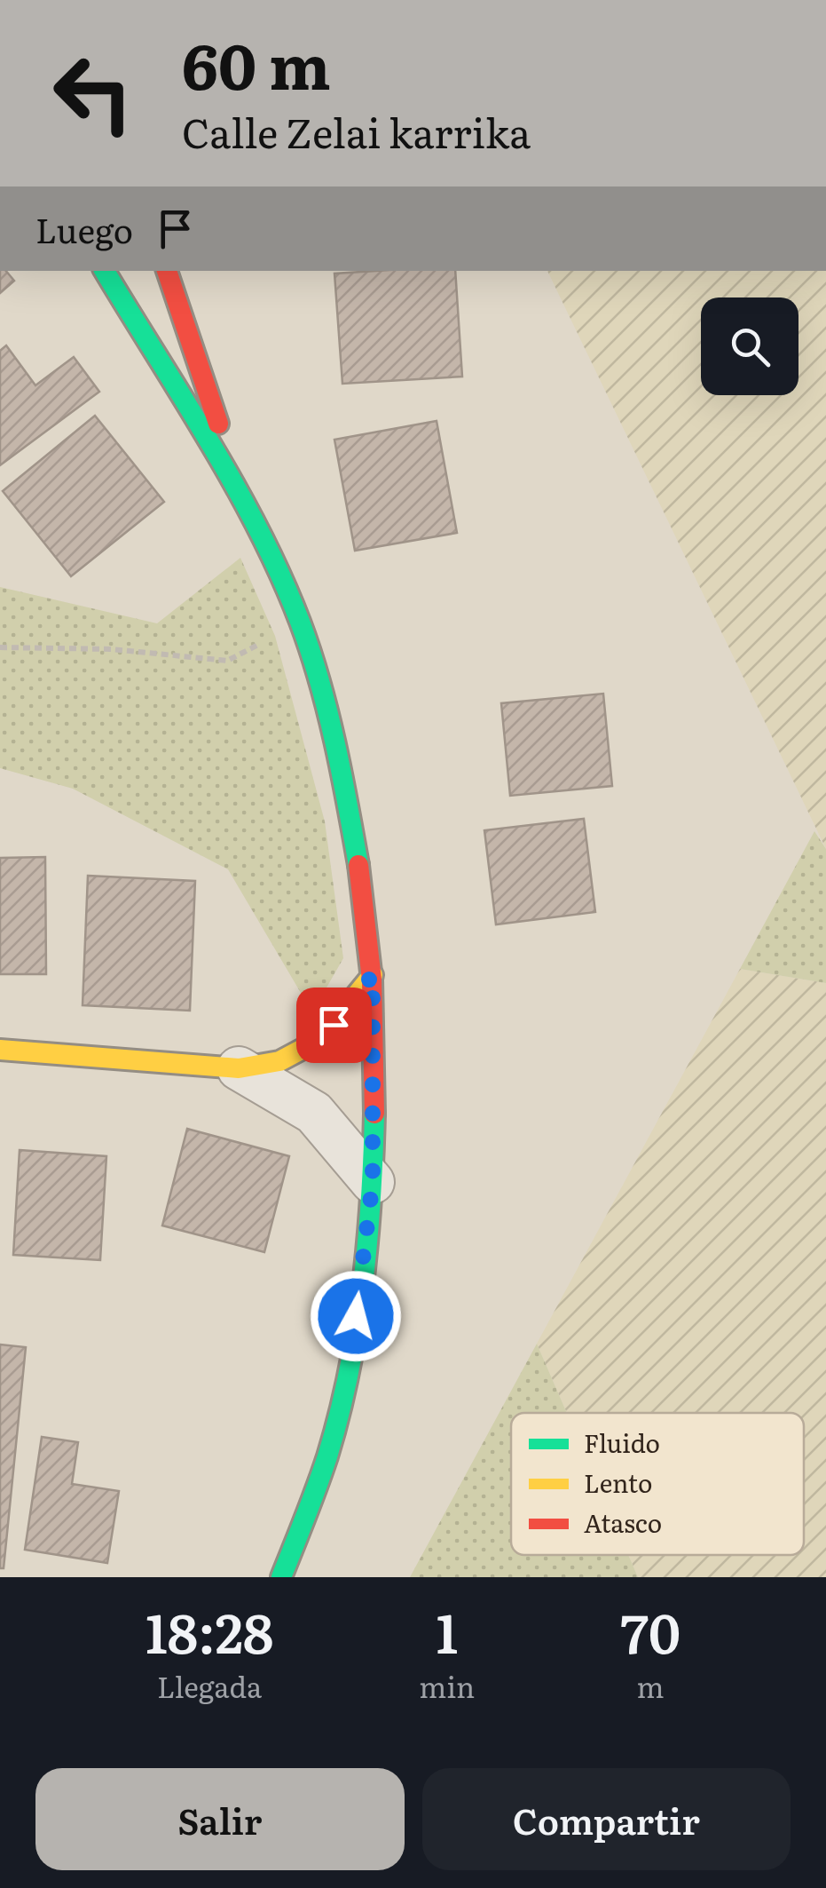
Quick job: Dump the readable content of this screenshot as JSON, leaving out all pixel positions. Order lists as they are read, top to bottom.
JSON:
{
  "legend": ["Fluido", "Lento", "Atasco"],
  "page": {
    "turn": ["60 m", "Calle Zelai karrika"],
    "then": "Luego",
    "eta": [
      "18:28",
      "Llegada",
      "1",
      "min",
      "70",
      "m"
    ],
    "buttons": ["Salir", "Compartir"]
  }
}
